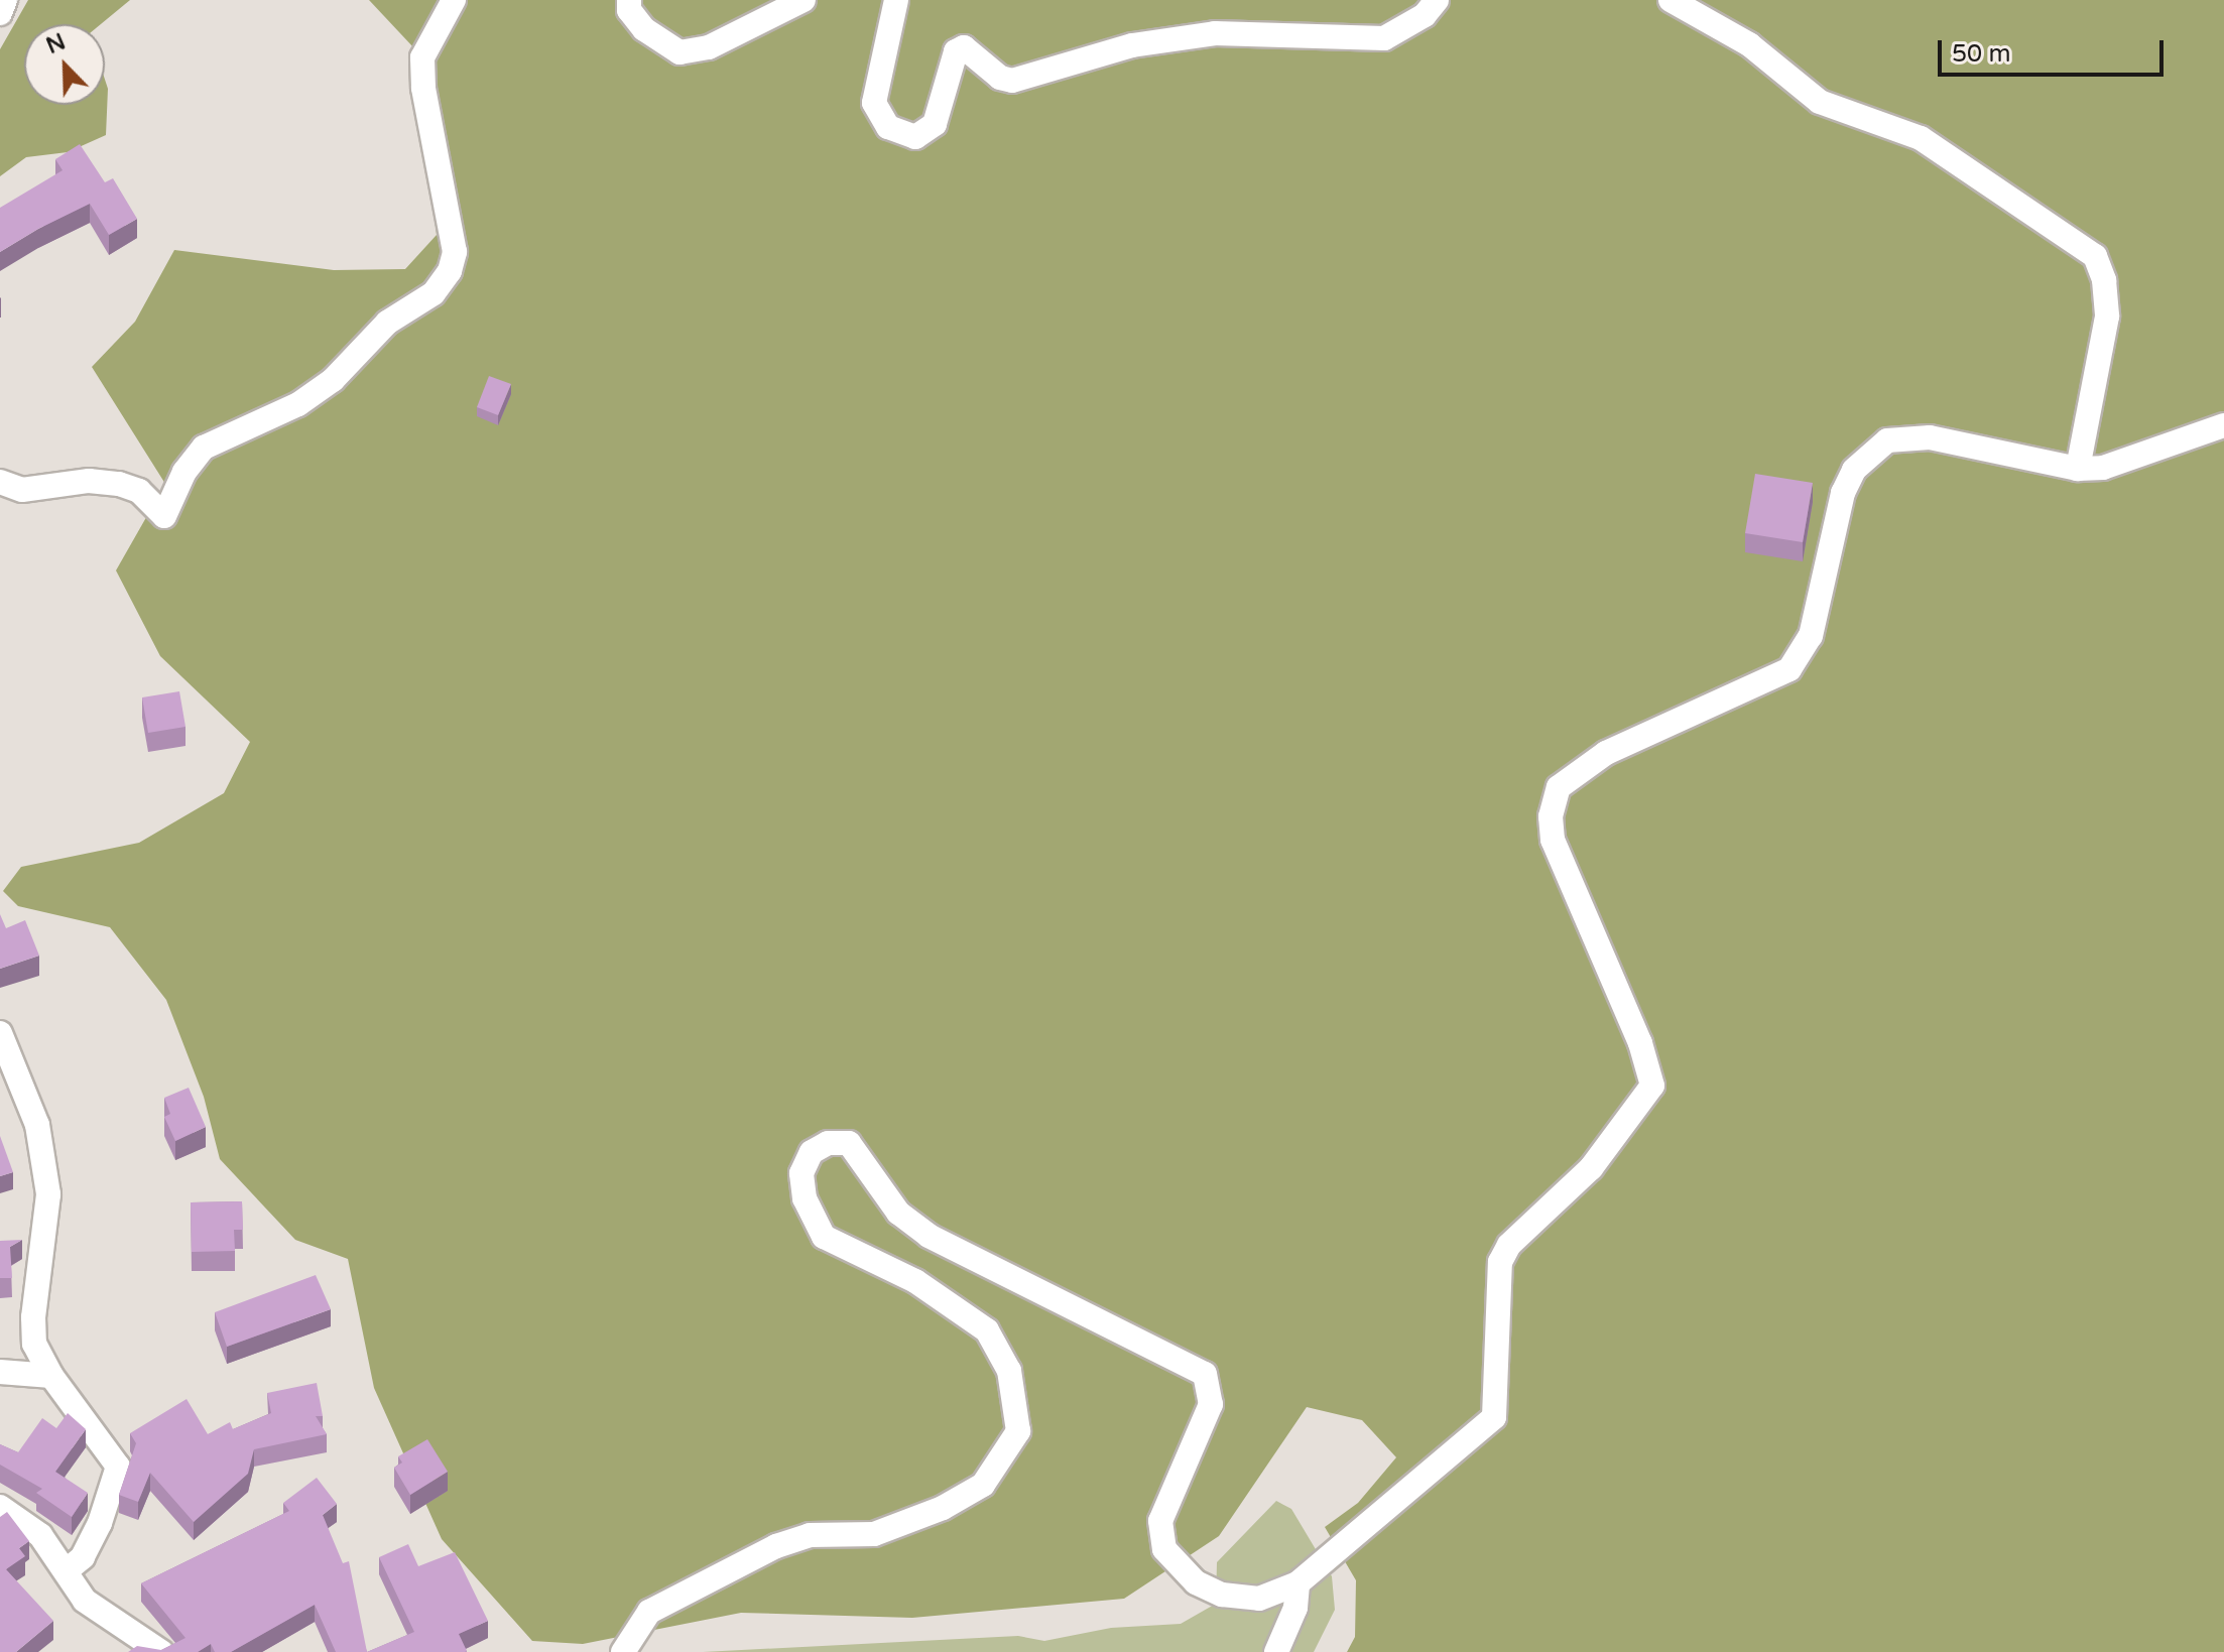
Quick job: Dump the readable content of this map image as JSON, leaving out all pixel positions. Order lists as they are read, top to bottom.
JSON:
{
  "scale_bar": "50 m",
  "north": "top left"
}
